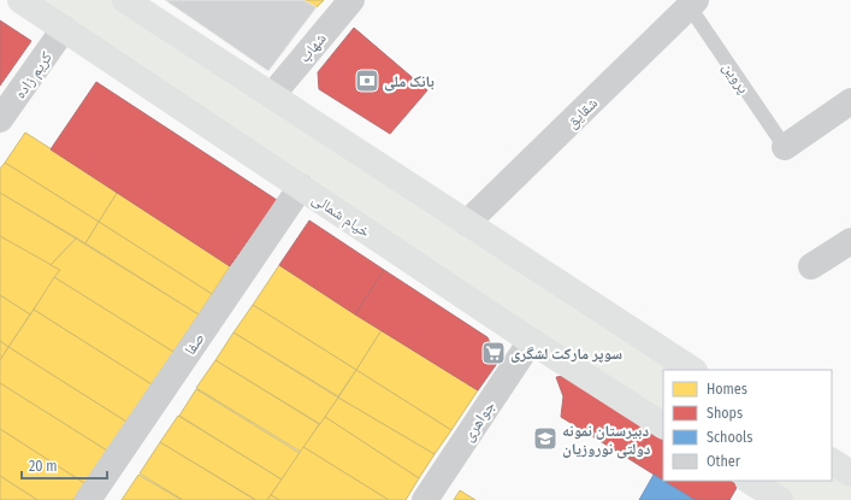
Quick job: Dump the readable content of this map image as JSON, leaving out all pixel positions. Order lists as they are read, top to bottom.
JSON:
{
  "streets": {
    "main road": ["خیام شمالی"],
    "street": [
      "شهاب",
      "کریم زاده",
      "شقایق",
      "صفا",
      "جواهری"
    ],
    "lane": ["پروین"]
  },
  "crossings": [
    ["کریم زاده", "خیام شمالی"],
    ["پروین", "شقایق"],
    ["خیام شمالی", "صفا"],
    ["خیام شمالی", "جواهری"]
  ],
  "places": {
    "bank": ["بانک ملی"],
    "supermarket": ["سوپر مارکت لشگری"],
    "school or university": ["دبیرستان نمونه دولتی نوروزیان"]
  },
  "legend": [
    "Homes",
    "Shops",
    "Schools",
    "Other"
  ],
  "scale_bar": "20 m"
}
